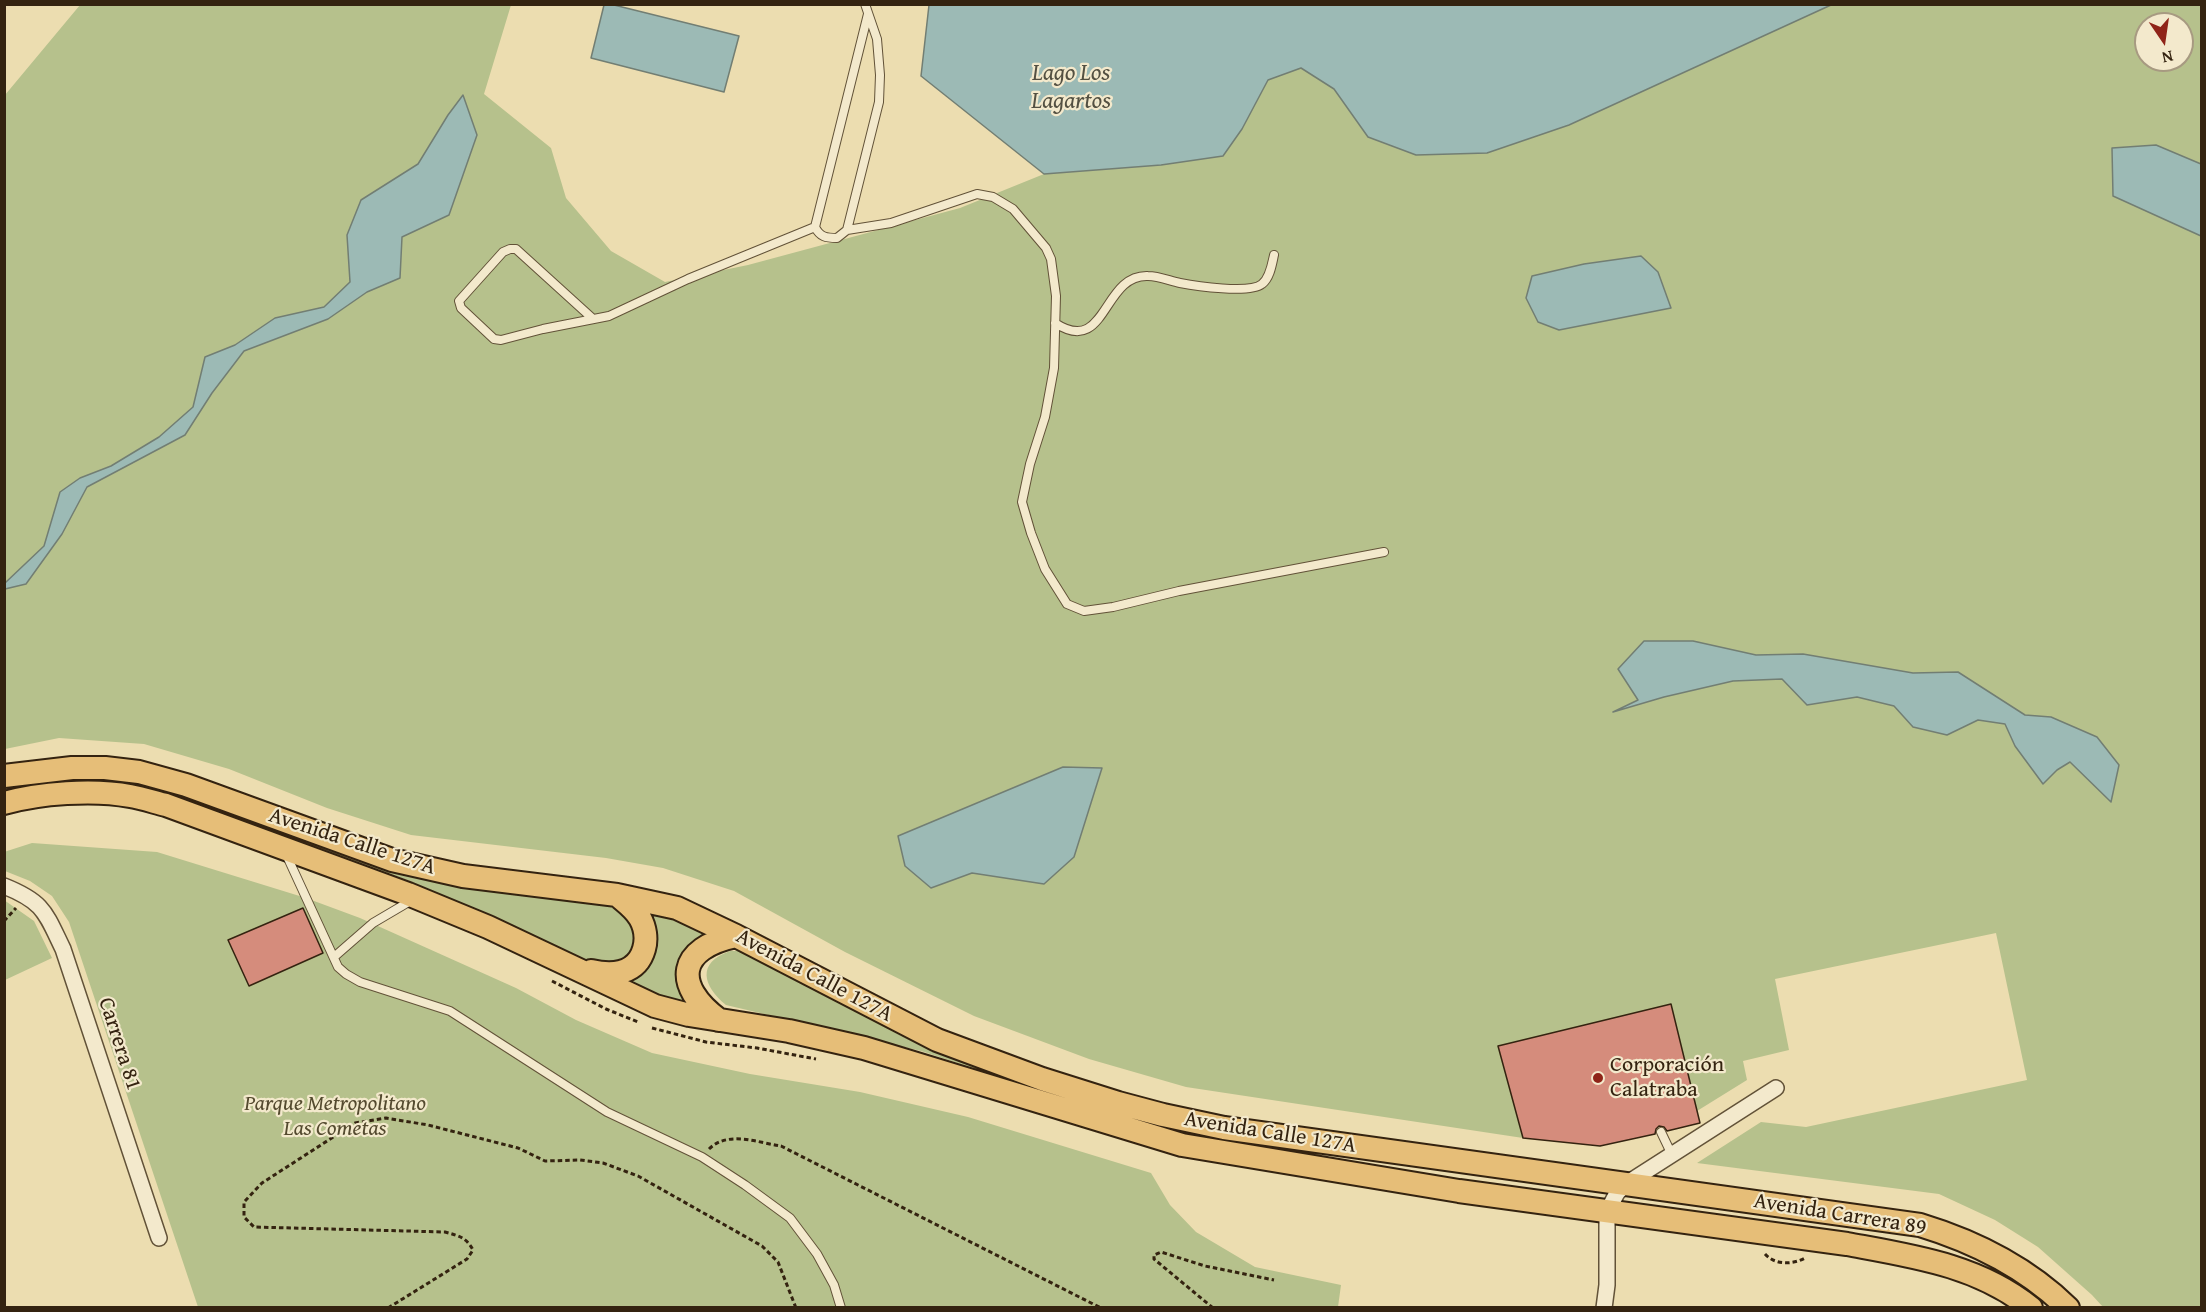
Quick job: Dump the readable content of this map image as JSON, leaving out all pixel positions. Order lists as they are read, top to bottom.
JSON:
{
  "streets": {
    "main road": ["Avenida Calle 127A", "Avenida Carrera 89"],
    "street": ["Carrera 81"]
  },
  "crossings": [
    ["Avenida Calle 127A", "Avenida Carrera 89"]
  ],
  "water": ["Lago Los Lagartos"],
  "parks": ["Parque Metropolitano Las Cometas"],
  "places": ["Corporación Calatraba"],
  "north": "bottom"
}
